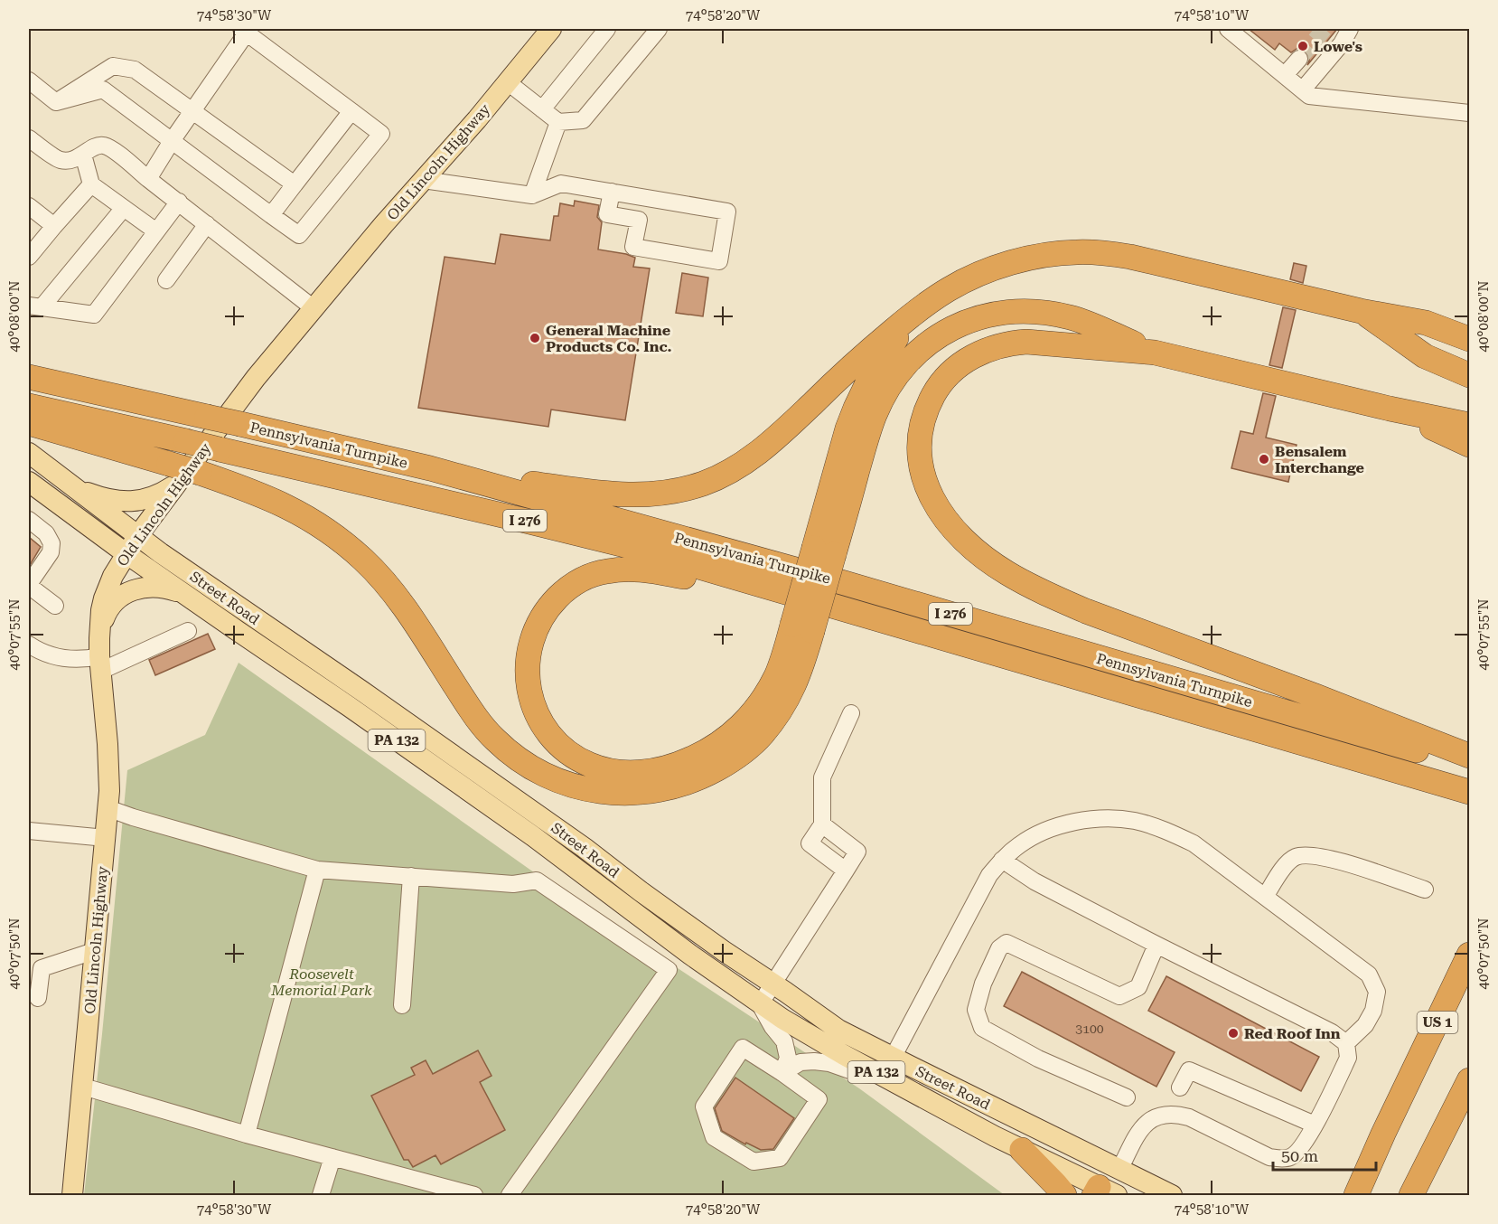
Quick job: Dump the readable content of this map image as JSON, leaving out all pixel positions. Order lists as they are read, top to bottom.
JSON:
{
  "streets": {
    "highway": ["Pennsylvania Turnpike", "I 276", "US 1"],
    "main road": ["Old Lincoln Highway", "Street Road", "PA 132"]
  },
  "crossings": [
    ["Old Lincoln Highway", "Street Road"]
  ],
  "parks": ["Roosevelt Memorial Park"],
  "places": [
    "Lowe's",
    "General Machine Products Co. Inc.",
    "Bensalem Interchange",
    "Red Roof Inn"
  ],
  "house_numbers": ["3100"],
  "scale_bar": "50 m",
  "coordinates": [
    "74°58'30\"W",
    "74°58'20\"W",
    "74°58'10\"W",
    "40°08'00\"N",
    "40°07'55\"N",
    "40°07'50\"N"
  ]
}
